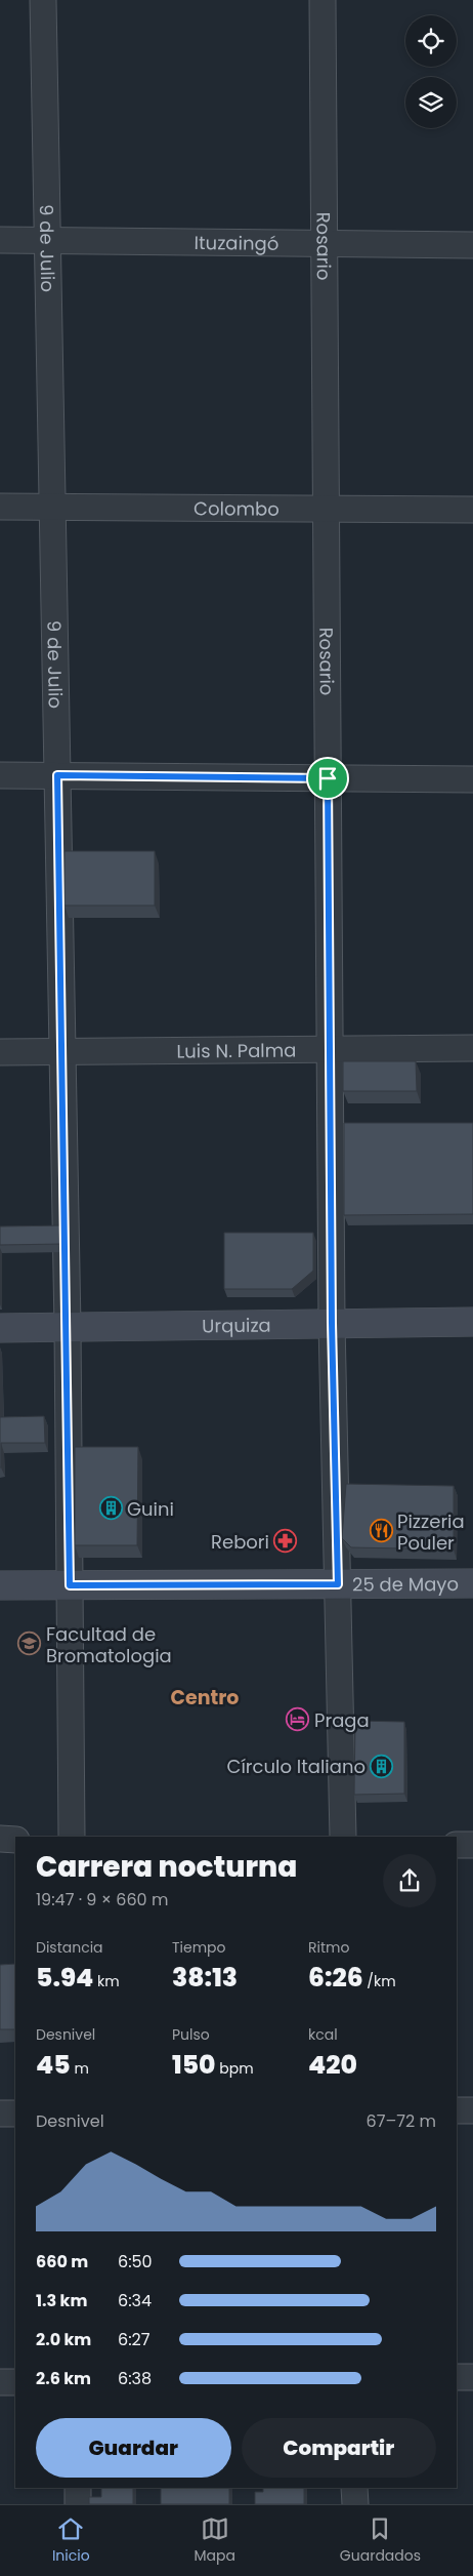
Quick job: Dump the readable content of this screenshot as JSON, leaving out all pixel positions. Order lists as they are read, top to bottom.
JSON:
{
  "streets": {
    "street": [
      "Ituzaingó",
      "Rosario",
      "9 de Julio",
      "Colombo",
      "Luis N. Palma",
      "Urquiza",
      "25 de Mayo"
    ]
  },
  "crossings": [
    ["Ituzaingó", "Rosario"],
    ["Ituzaingó", "9 de Julio"],
    ["Rosario", "Colombo"],
    ["Rosario", "Luis N. Palma"],
    ["Rosario", "Urquiza"],
    ["Rosario", "25 de Mayo"],
    ["9 de Julio", "Colombo"],
    ["9 de Julio", "Luis N. Palma"],
    ["9 de Julio", "Urquiza"],
    ["9 de Julio", "25 de Mayo"]
  ],
  "districts": ["Centro"],
  "places": {
    "building": ["Guini", "Círculo Italiano"],
    "restaurant": ["Pizzeria Pouler"],
    "pharmacy": ["Rebori"],
    "school or university": ["Facultad de Bromatologia"],
    "hotel": ["Praga"]
  },
  "page": {
    "heading": ["Carrera nocturna", "19:47 · 9 × 660 m"],
    "stats": [
      ["Distancia", "5.94 km"],
      ["Tiempo", "38:13"],
      ["Ritmo", "6:26 /km"],
      ["Desnivel", "45 m"],
      ["Pulso", "150 bpm"],
      ["kcal", "420"]
    ],
    "chart": ["Desnivel", "67–72 m"],
    "list": [
      {
        "name": "660 m",
        "note": "6:50"
      },
      {
        "name": "1.3 km",
        "note": "6:34"
      },
      {
        "name": "2.0 km",
        "note": "6:27"
      },
      {
        "name": "2.6 km",
        "note": "6:38"
      }
    ],
    "buttons": ["Guardar", "Compartir"],
    "tabs": ["Inicio", "Mapa", "Guardados"]
  }
}
